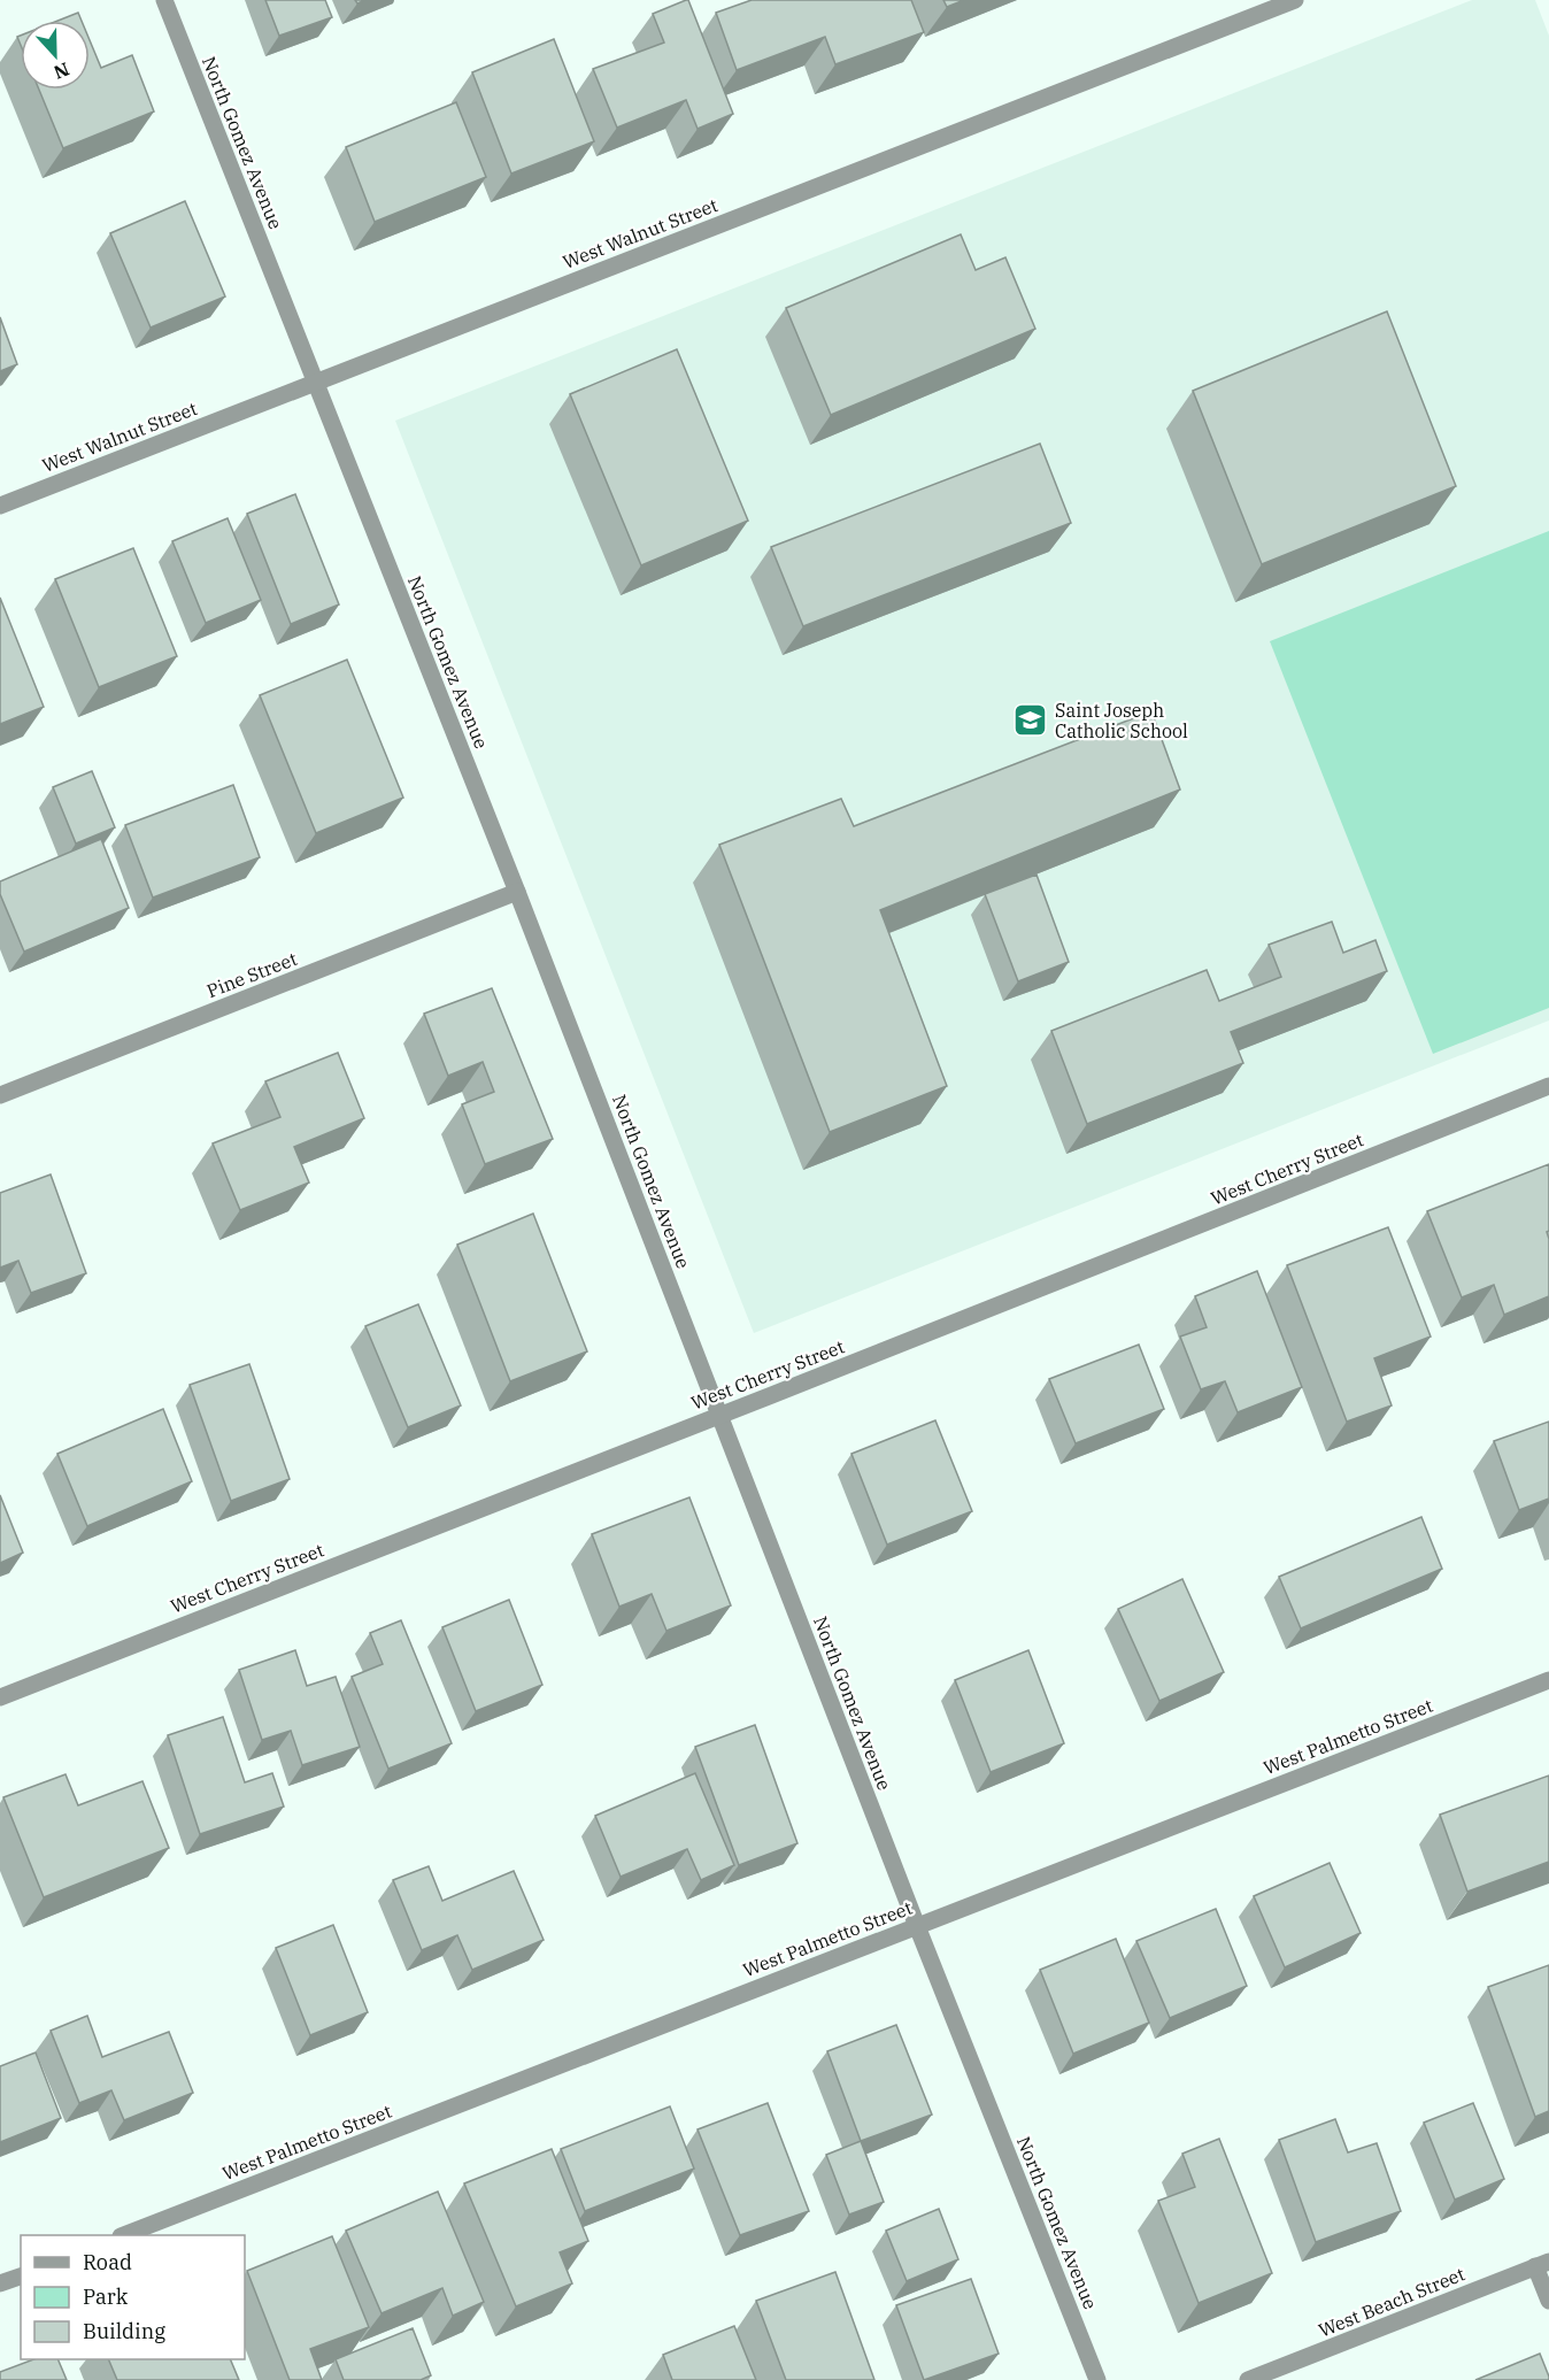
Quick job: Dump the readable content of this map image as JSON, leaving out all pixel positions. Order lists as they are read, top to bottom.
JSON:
{
  "streets": {
    "street": [
      "North Gomez Avenue",
      "West Walnut Street",
      "Pine Street",
      "West Cherry Street",
      "West Palmetto Street",
      "West Beach Street"
    ]
  },
  "crossings": [
    ["North Gomez Avenue", "West Walnut Street"],
    ["North Gomez Avenue", "Pine Street"],
    ["North Gomez Avenue", "West Cherry Street"],
    ["North Gomez Avenue", "West Palmetto Street"]
  ],
  "places": {
    "school or university": ["Saint Joseph Catholic School"]
  },
  "legend": ["Road", "Park", "Building"],
  "north": "bottom"
}
